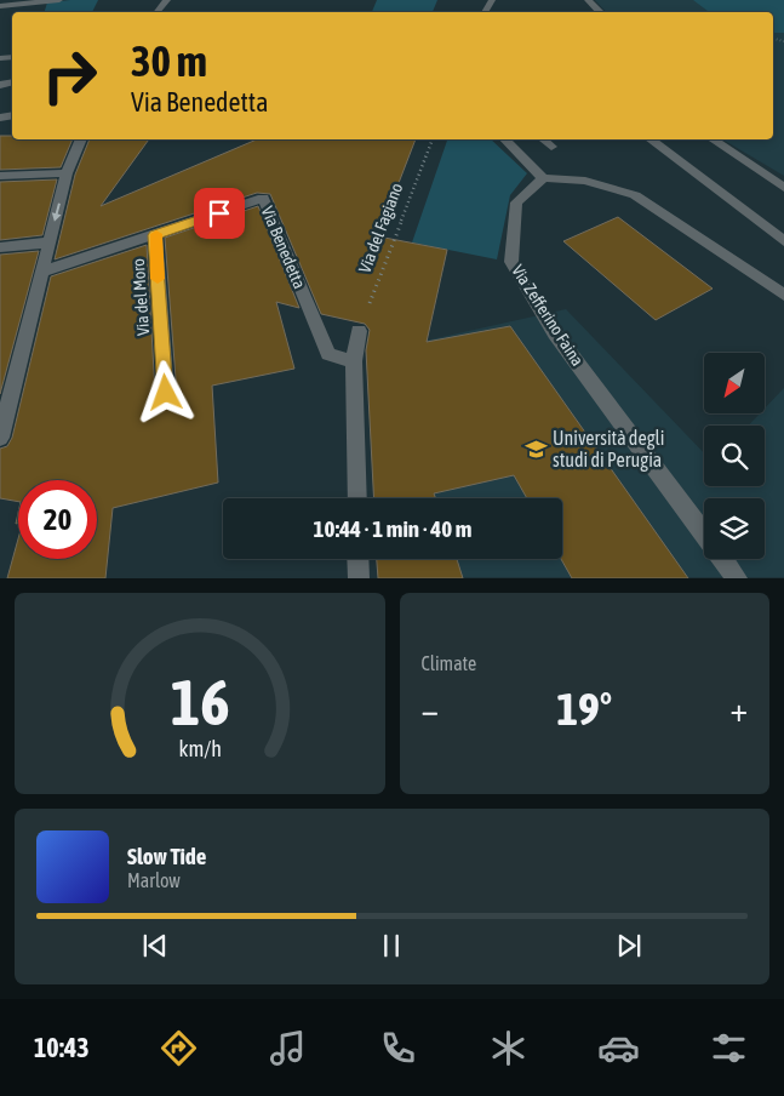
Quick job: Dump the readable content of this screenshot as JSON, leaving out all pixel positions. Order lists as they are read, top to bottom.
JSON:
{
  "streets": {
    "street": ["Via Benedetta", "Via del Moro", "Via Zefferino Faina"],
    "path": ["Via del Fagiano"]
  },
  "crossings": [
    ["Via Benedetta", "Via del Moro"]
  ],
  "places": {
    "school or university": ["Università degli studi di Perugia"]
  },
  "north": "bottom left",
  "page": {
    "turn": ["30 m", "Via Benedetta"],
    "limit": "20",
    "trip": "10:44 · 1 min · 40 m",
    "tile": "Climate",
    "heat": ["−", "19°", "+"],
    "song": ["Slow Tide", "Marlow"],
    "tabs": "10:43",
    "gauge": ["16", "km/h"]
  }
}
